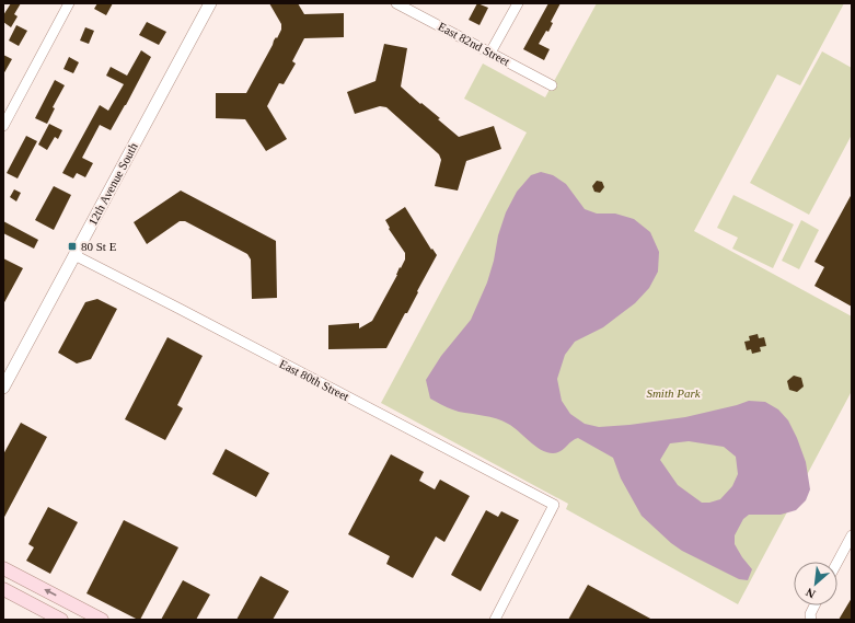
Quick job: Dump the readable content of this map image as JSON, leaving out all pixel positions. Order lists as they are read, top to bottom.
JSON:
{
  "streets": {
    "street": ["East 82nd Street", "12th Avenue South", "East 80th Street"]
  },
  "crossings": [
    ["12th Avenue South", "East 80th Street"]
  ],
  "parks": ["Smith Park"],
  "places": {
    "transit": ["80 St E"]
  },
  "north": "bottom left"
}
